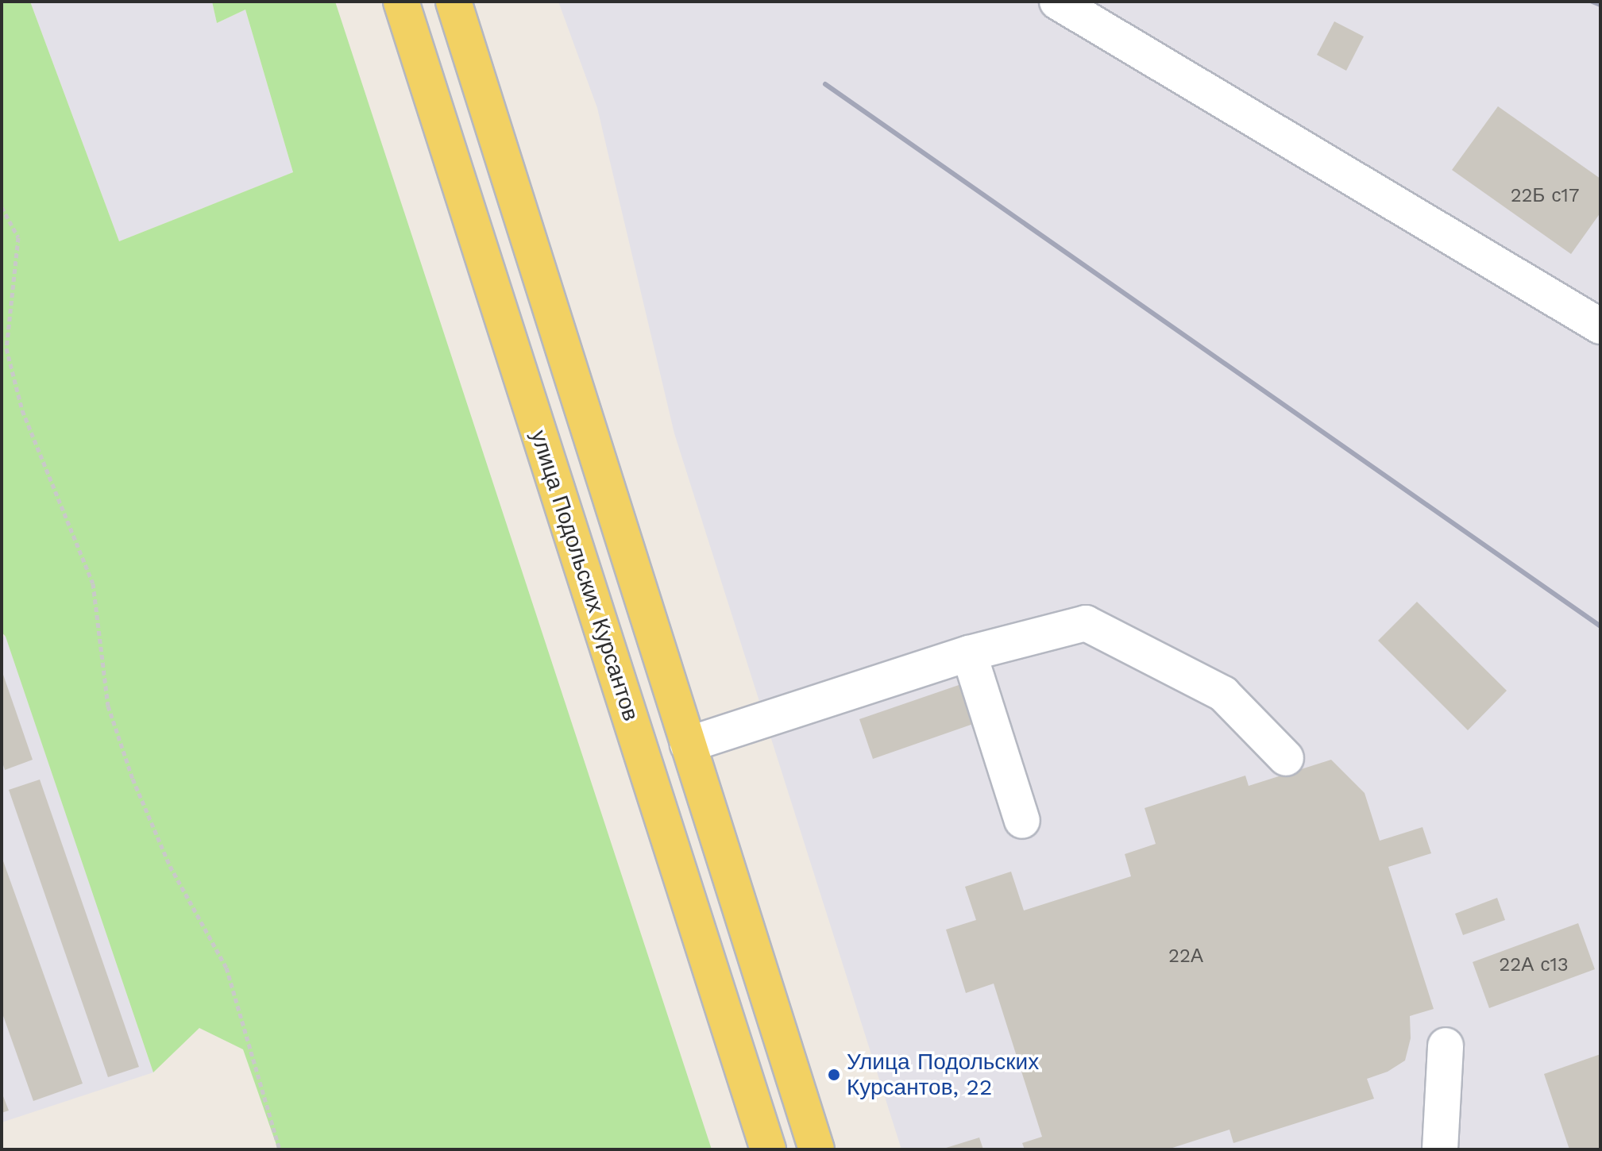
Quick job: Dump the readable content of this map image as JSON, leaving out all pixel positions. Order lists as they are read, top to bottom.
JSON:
{
  "streets": {
    "main road": ["улица Подольских Курсантов"]
  },
  "places": ["Улица Подольских Курсантов, 22"],
  "house_numbers": ["22Б с17", "22А", "22А с13"]
}
